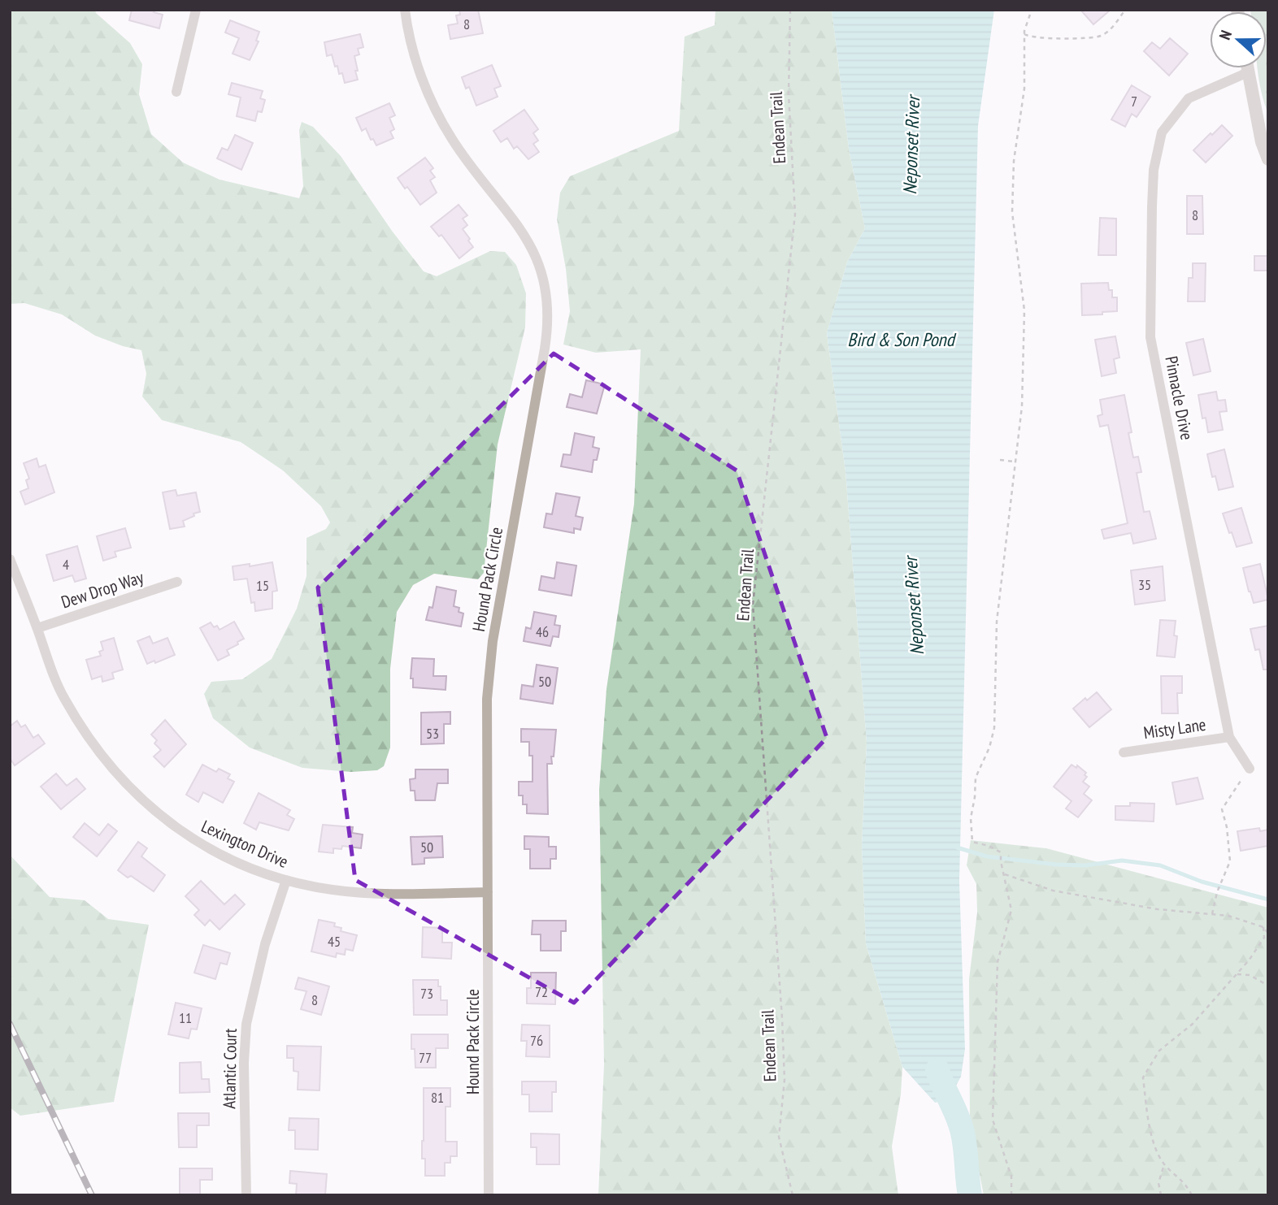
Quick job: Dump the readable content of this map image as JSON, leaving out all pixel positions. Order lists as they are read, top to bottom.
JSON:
{
  "streets": {
    "street": [
      "Pinnacle Drive",
      "Hound Pack Circle",
      "Dew Drop Way",
      "Misty Lane",
      "Lexington Drive",
      "Atlantic Court"
    ],
    "path": ["Endean Trail"]
  },
  "crossings": [
    ["Pinnacle Drive", "Misty Lane"],
    ["Hound Pack Circle", "Lexington Drive"],
    ["Dew Drop Way", "Lexington Drive"],
    ["Lexington Drive", "Atlantic Court"]
  ],
  "water": ["Neponset River", "Bird & Son Pond"],
  "house_numbers": [
    "8",
    "7",
    "8",
    "4",
    "35",
    "15",
    "46",
    "50",
    "53",
    "50",
    "45",
    "72",
    "73",
    "8",
    "11",
    "76",
    "77",
    "81"
  ],
  "north": "left"
}
